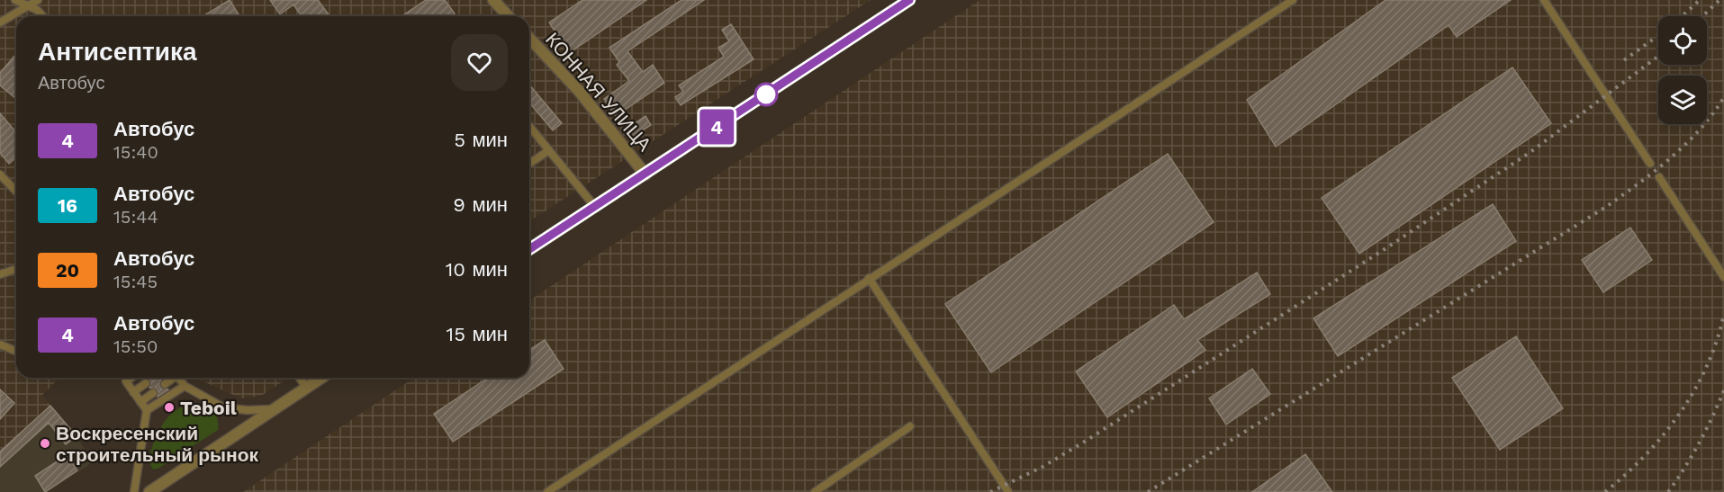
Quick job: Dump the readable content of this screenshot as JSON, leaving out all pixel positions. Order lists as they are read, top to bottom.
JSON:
{
  "streets": {
    "street": ["КОННАЯ УЛИЦА"]
  },
  "places": ["Teboil", "Воскресенский строительный рынок"],
  "lines": ["bus line 4"],
  "page": {
    "on_map": "4",
    "heading": ["Антисептика", "Автобус"],
    "list": [
      {
        "mark": "4",
        "name": "Автобус",
        "note": "15:40",
        "value": "5 мин"
      },
      {
        "mark": "16",
        "name": "Автобус",
        "note": "15:44",
        "value": "9 мин"
      },
      {
        "mark": "20",
        "name": "Автобус",
        "note": "15:45",
        "value": "10 мин"
      },
      {
        "mark": "4",
        "name": "Автобус",
        "note": "15:50",
        "value": "15 мин"
      }
    ]
  }
}
